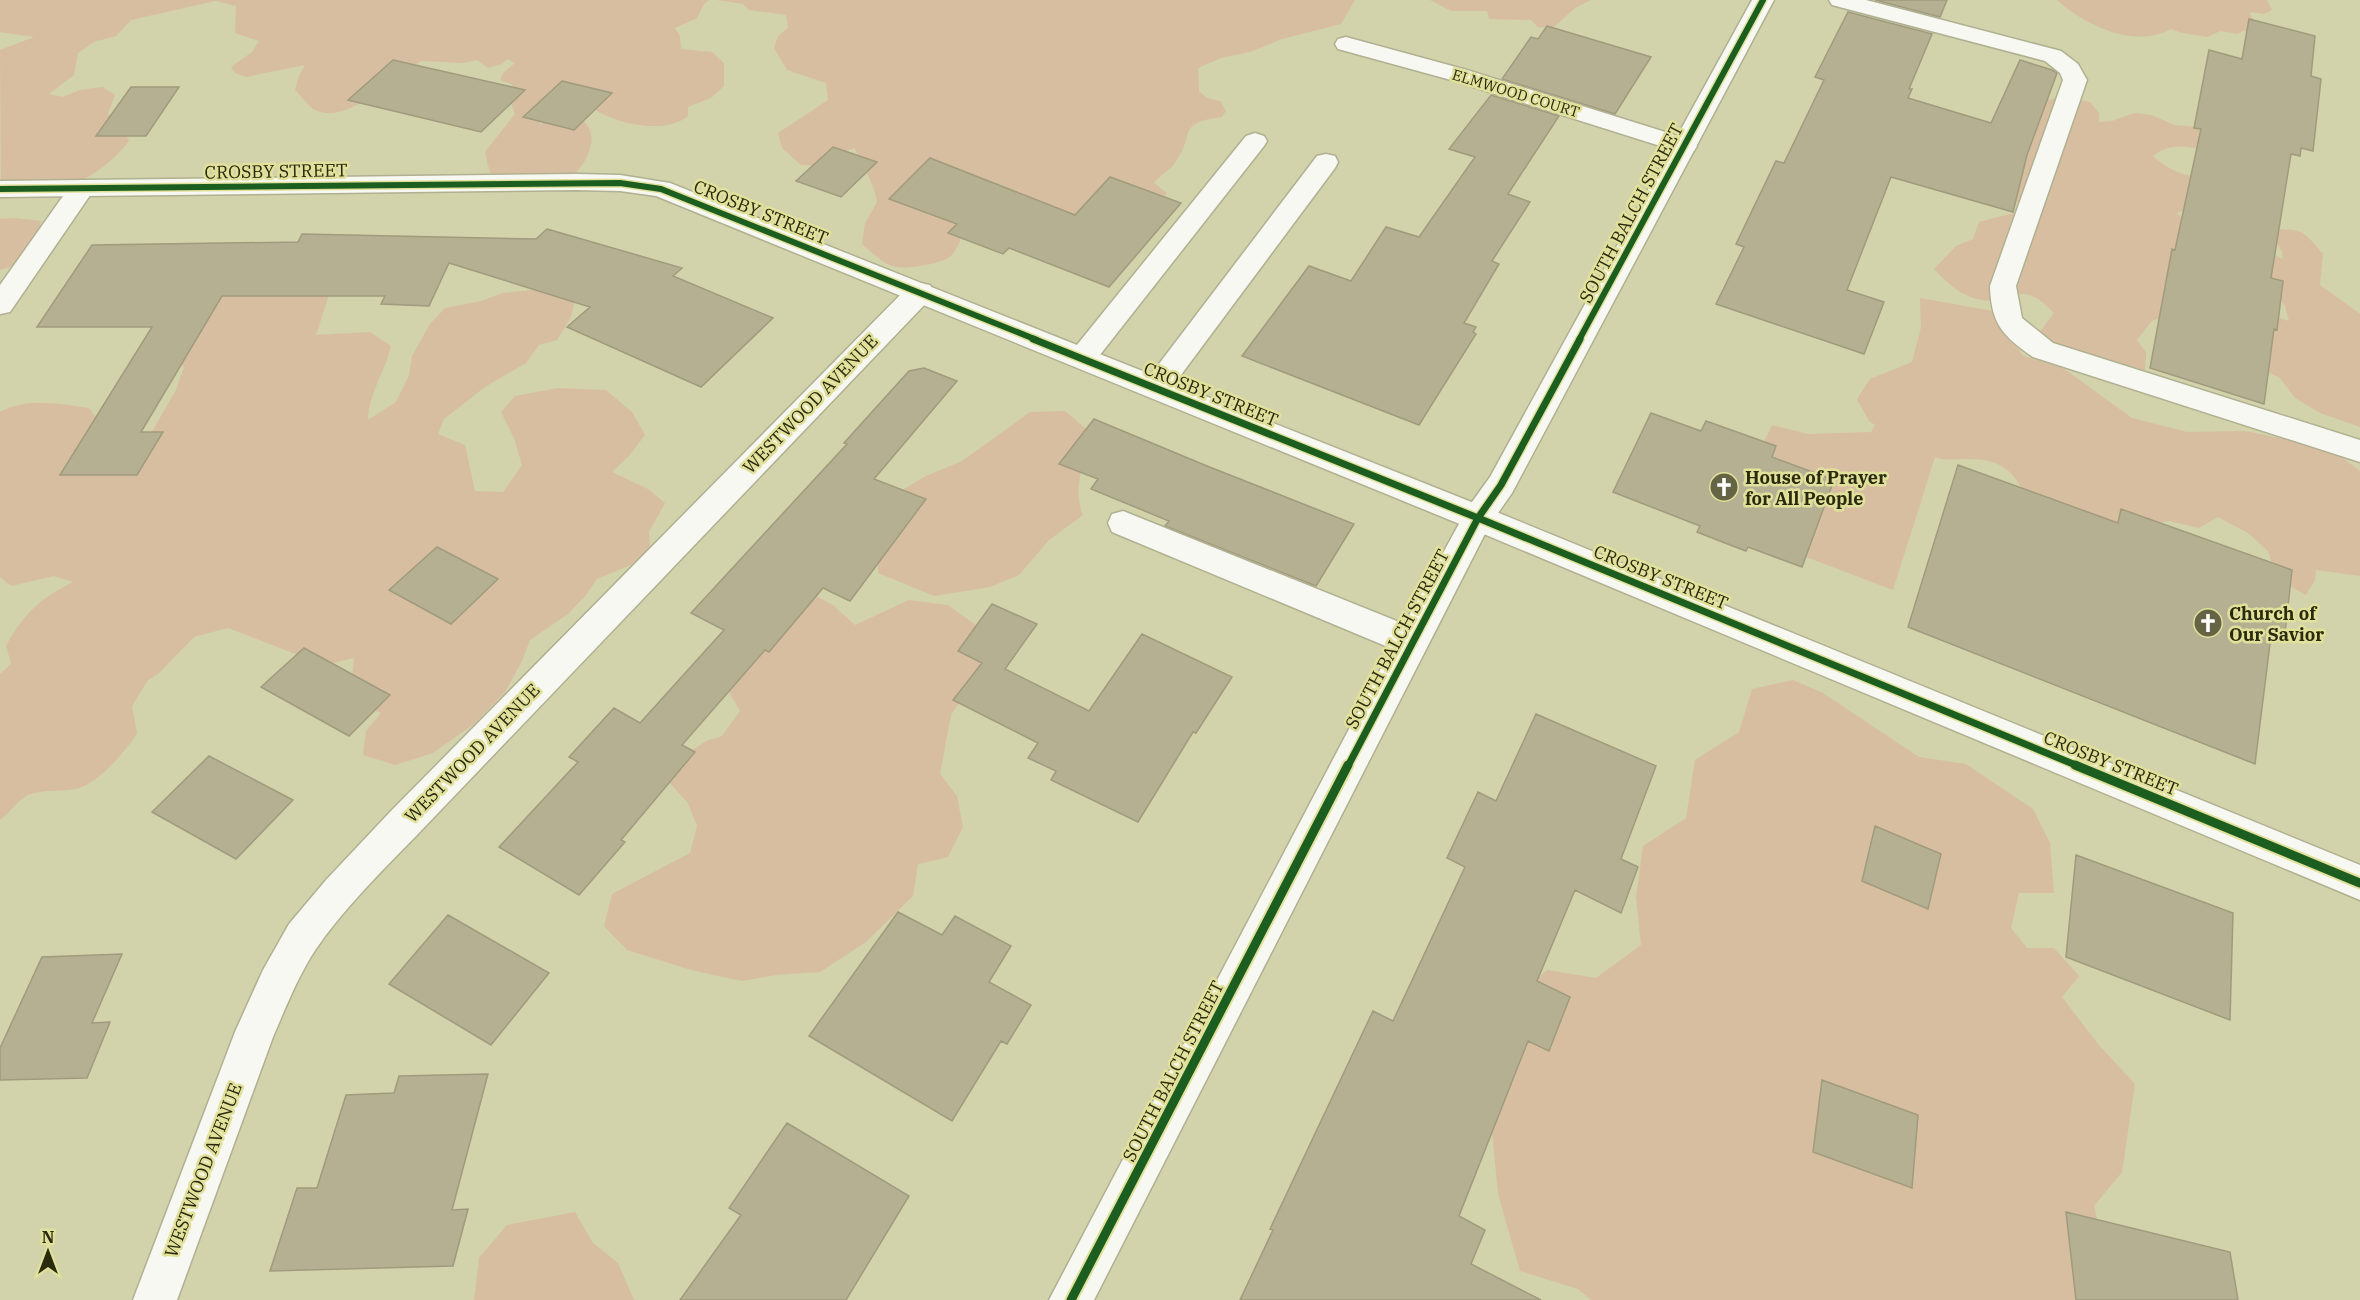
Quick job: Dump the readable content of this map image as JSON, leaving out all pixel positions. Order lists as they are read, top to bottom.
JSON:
{
  "streets": {
    "street": [
      "ELMWOOD COURT",
      "CROSBY STREET",
      "SOUTH BALCH STREET",
      "WESTWOOD AVENUE"
    ]
  },
  "crossings": [
    ["ELMWOOD COURT", "SOUTH BALCH STREET"],
    ["CROSBY STREET", "SOUTH BALCH STREET"],
    ["CROSBY STREET", "WESTWOOD AVENUE"]
  ],
  "places": {
    "church": ["House of Prayer for All People", "Church of Our Savior"]
  },
  "north": "top"
}
